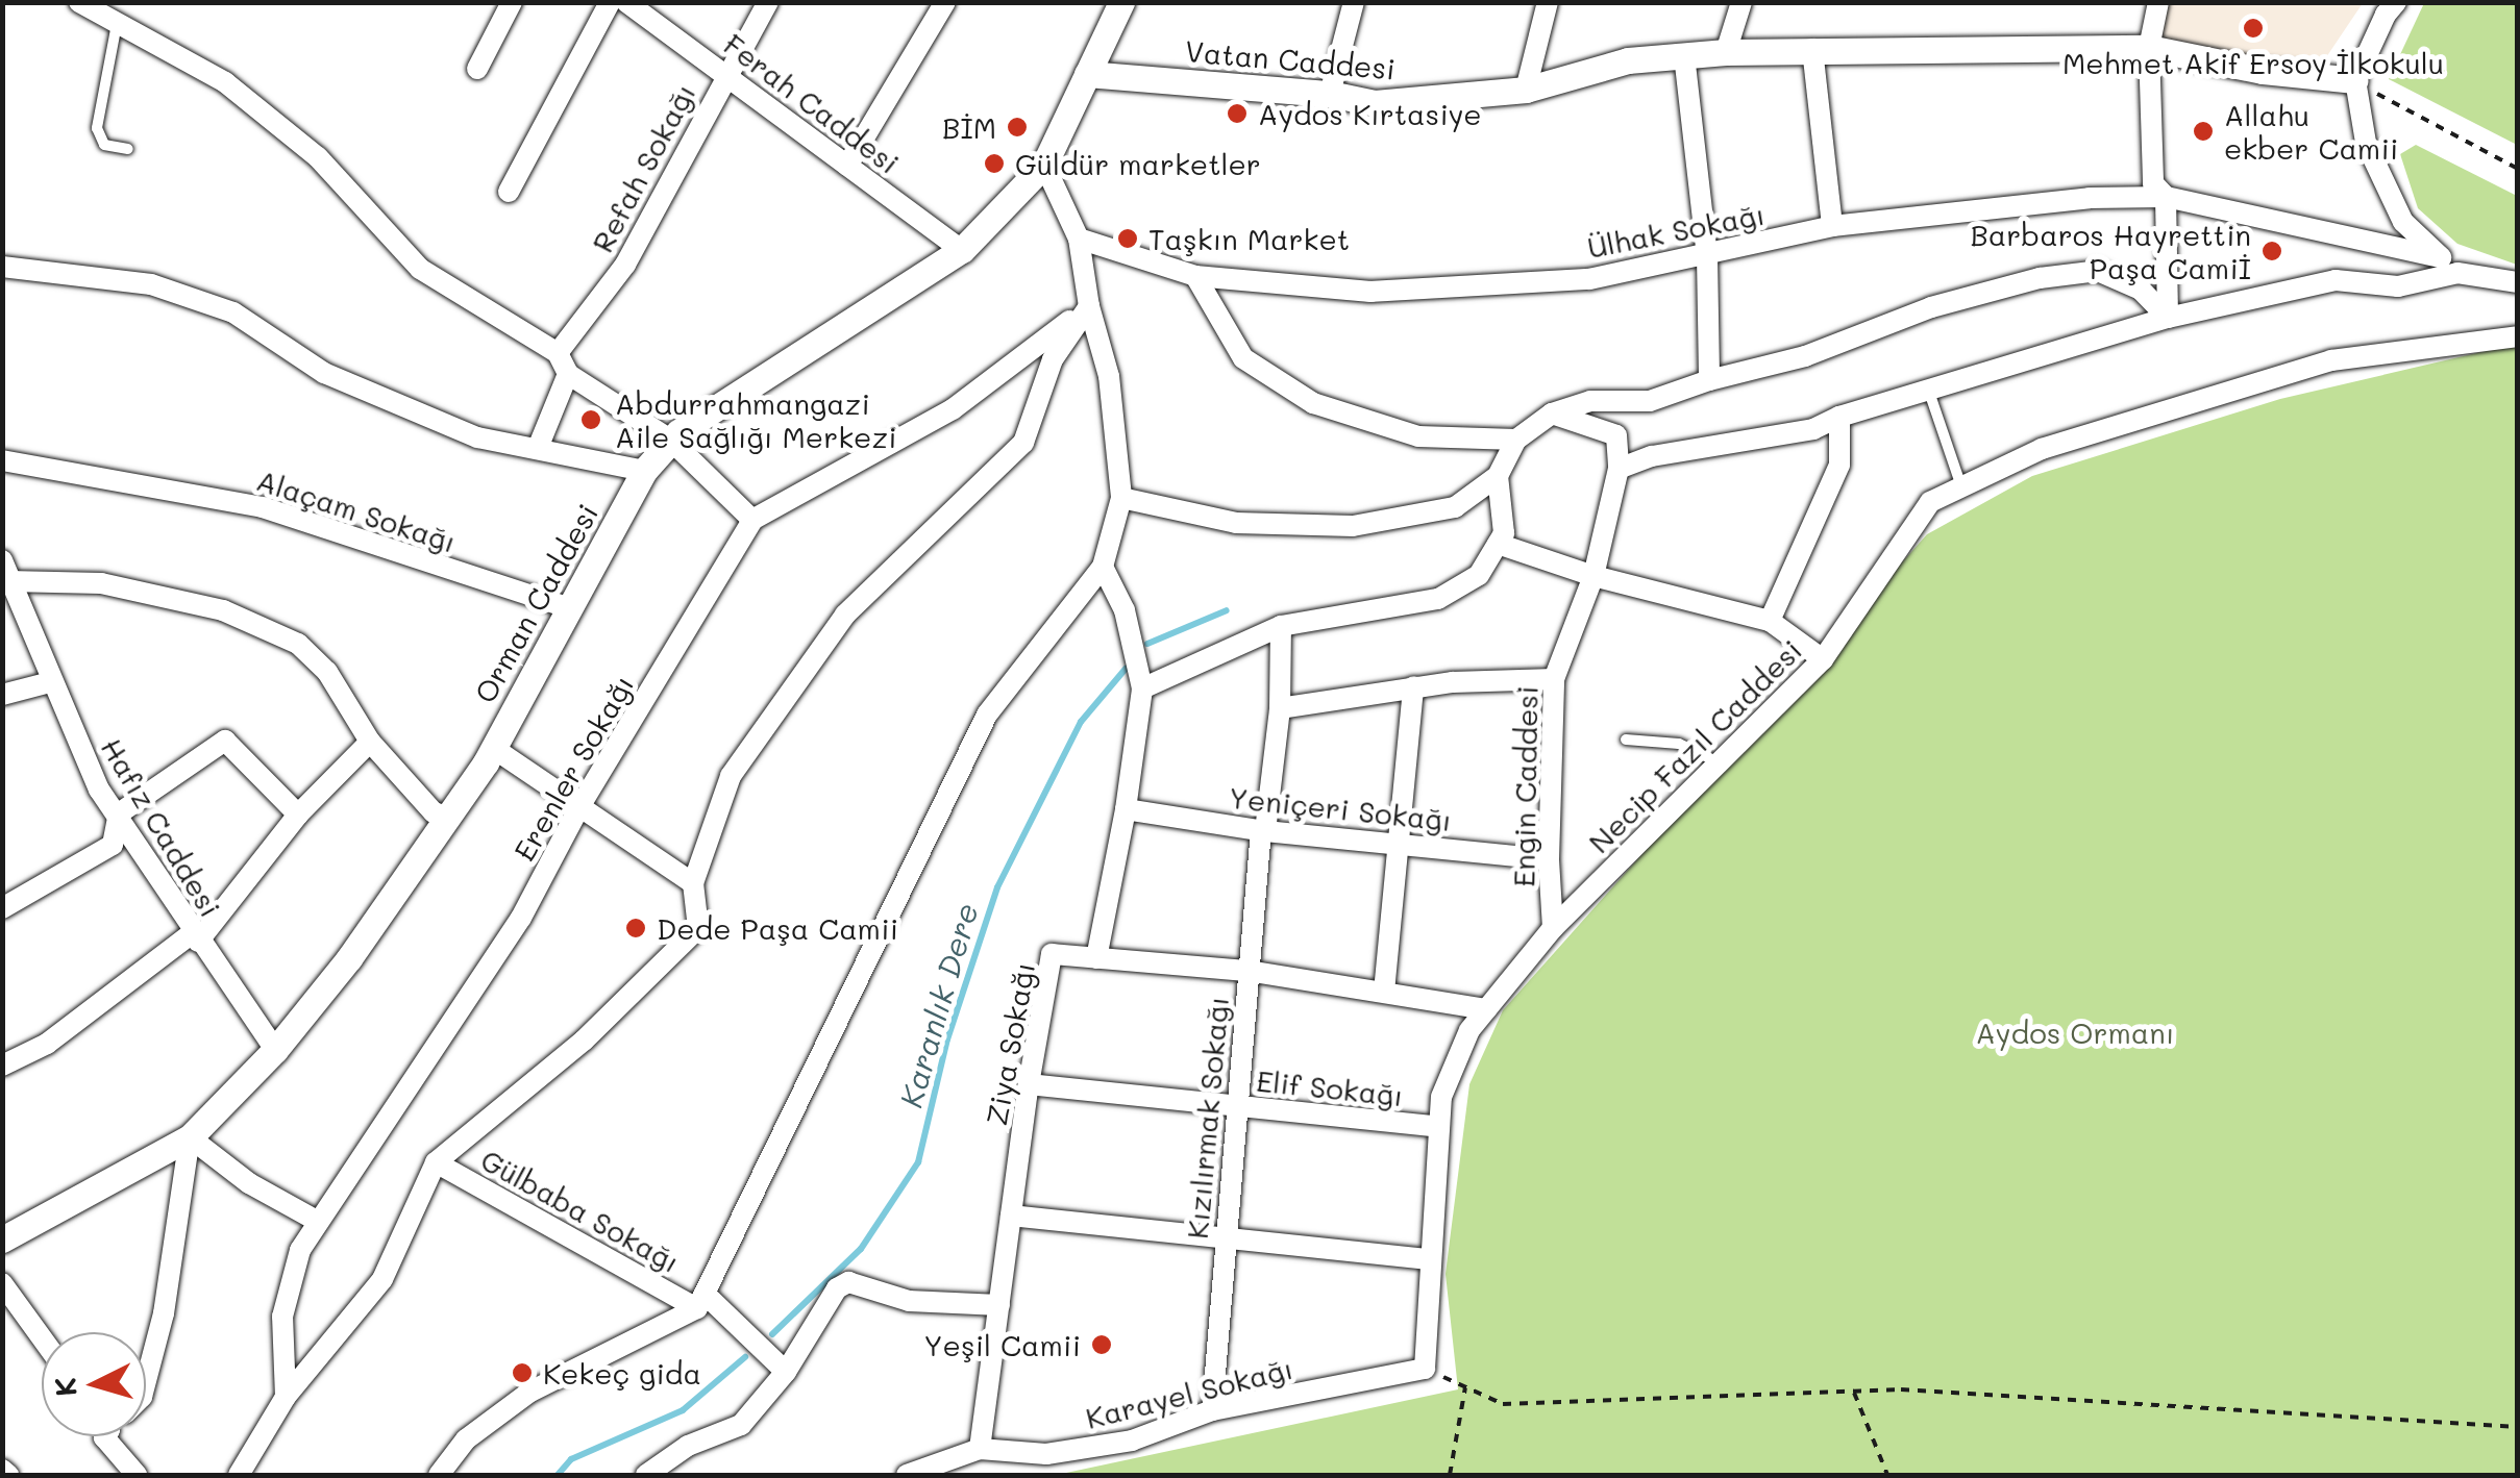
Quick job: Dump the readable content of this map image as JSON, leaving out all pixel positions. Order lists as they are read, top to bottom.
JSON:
{
  "streets": {
    "street": [
      "Vatan Caddesi",
      "Ferah Caddesi",
      "Refah Sokağı",
      "Ülhak Sokağı",
      "Alaçam Sokağı",
      "Orman Caddesi",
      "Necip Fazıl Caddesi",
      "Erenler Sokağı",
      "Engin Caddesi",
      "Yeniçeri Sokağı",
      "Hafız Caddesi",
      "Ziya Sokağı",
      "Elif Sokağı",
      "Kızılırmak Sokağı",
      "Gülbaba Sokağı",
      "Karayel Sokağı"
    ]
  },
  "crossings": [
    ["Vatan Caddesi", "Orman Caddesi"],
    ["Ferah Caddesi", "Refah Sokağı"],
    ["Ferah Caddesi", "Orman Caddesi"],
    ["Alaçam Sokağı", "Orman Caddesi"],
    ["Orman Caddesi", "Hafız Caddesi"],
    ["Necip Fazıl Caddesi", "Engin Caddesi"],
    ["Necip Fazıl Caddesi", "Ziya Sokağı"],
    ["Necip Fazıl Caddesi", "Elif Sokağı"],
    ["Necip Fazıl Caddesi", "Karayel Sokağı"],
    ["Engin Caddesi", "Yeniçeri Sokağı"],
    ["Yeniçeri Sokağı", "Kızılırmak Sokağı"],
    ["Ziya Sokağı", "Elif Sokağı"],
    ["Ziya Sokağı", "Kızılırmak Sokağı"],
    ["Ziya Sokağı", "Karayel Sokağı"],
    ["Elif Sokağı", "Kızılırmak Sokağı"],
    ["Kızılırmak Sokağı", "Karayel Sokağı"]
  ],
  "water": ["Karanlık Dere"],
  "parks": ["Aydos Ormanı"],
  "places": [
    "Mehmet Akif Ersoy İlkokulu",
    "Aydos Kırtasiye",
    "BİM",
    "Allahu ekber Camii",
    "Güldür marketler",
    "Taşkın Market",
    "Barbaros Hayrettin Paşa Camiİ",
    "Abdurrahmangazi Aile Sağlığı Merkezi",
    "Dede Paşa Camii",
    "Yeşil Camii",
    "Kekeç gida"
  ],
  "north": "left"
}
